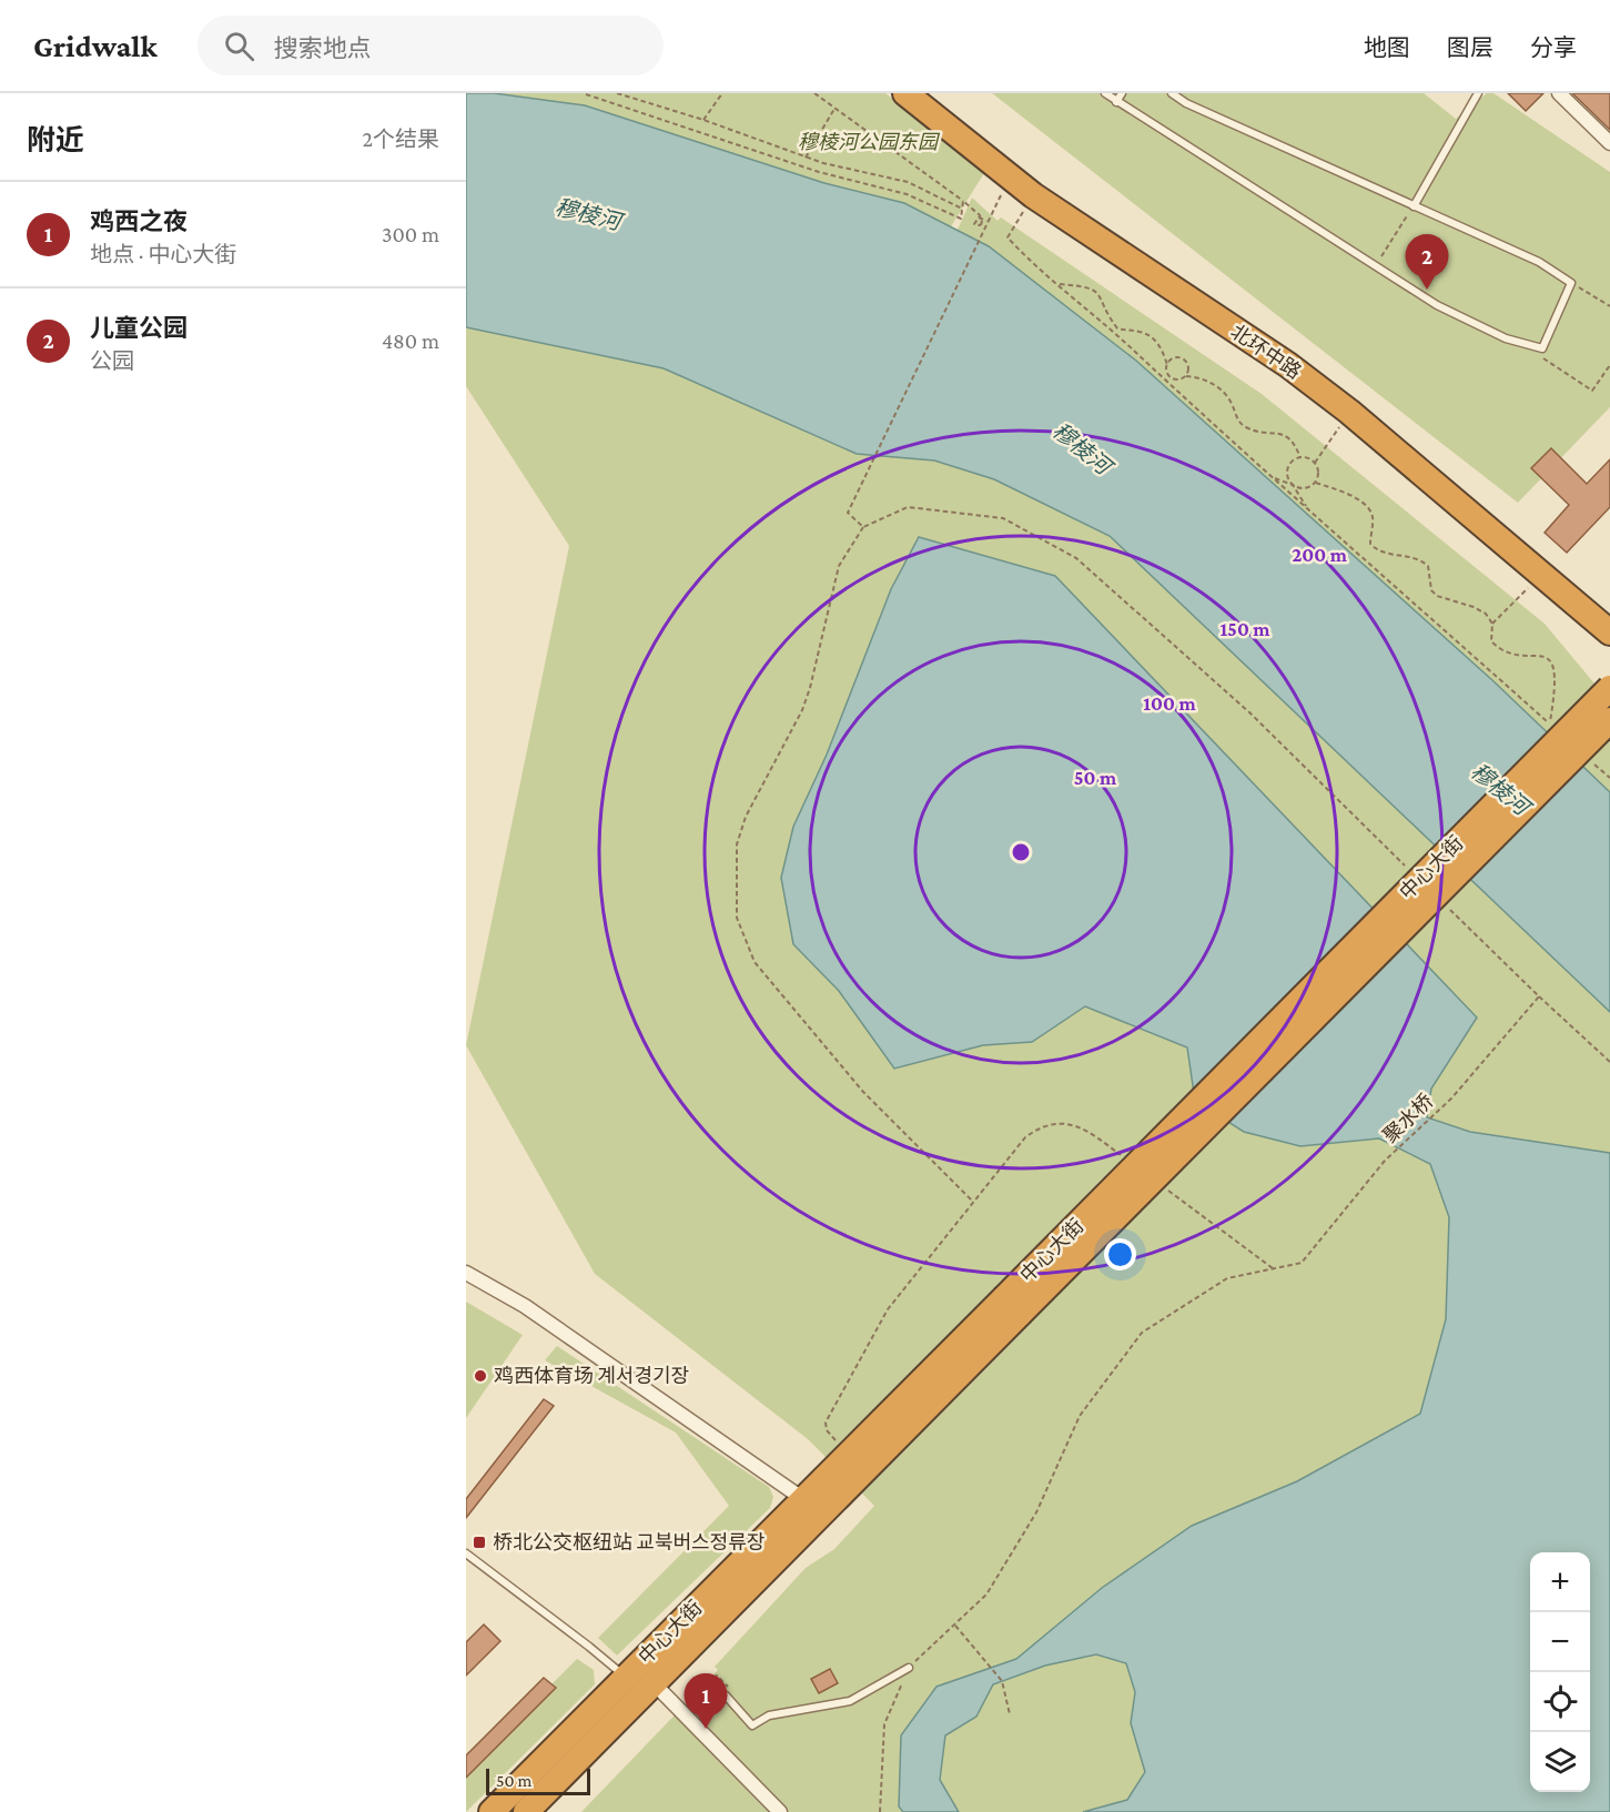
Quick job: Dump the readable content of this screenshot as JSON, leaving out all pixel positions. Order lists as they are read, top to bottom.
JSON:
{
  "streets": {
    "highway": ["北环中路", "中心大街"],
    "path": ["聚水桥"]
  },
  "water": ["穆棱河"],
  "parks": ["穆棱河公园东园"],
  "places": {
    "other": ["鸡西体育场 계서경기장"],
    "transit": ["桥北公交枢纽站 교북버스정류장"]
  },
  "scale_bar": "50 m",
  "page": {
    "header": "Gridwalk",
    "search": "搜索地点",
    "nav": ["地图", "图层", "分享"],
    "heading": ["附近", "2个结果"],
    "list": [
      {
        "mark": "1",
        "name": "鸡西之夜",
        "note": "地点 · 中心大街",
        "value": "300 m"
      },
      {
        "mark": "2",
        "name": "儿童公园",
        "note": "公园",
        "value": "480 m"
      }
    ],
    "pins": ["2", "1"],
    "map_buttons": ["+", "−"],
    "scale": "50 m"
  },
  "rings": [
    "200 m",
    "150 m",
    "100 m",
    "50 m"
  ]
}
